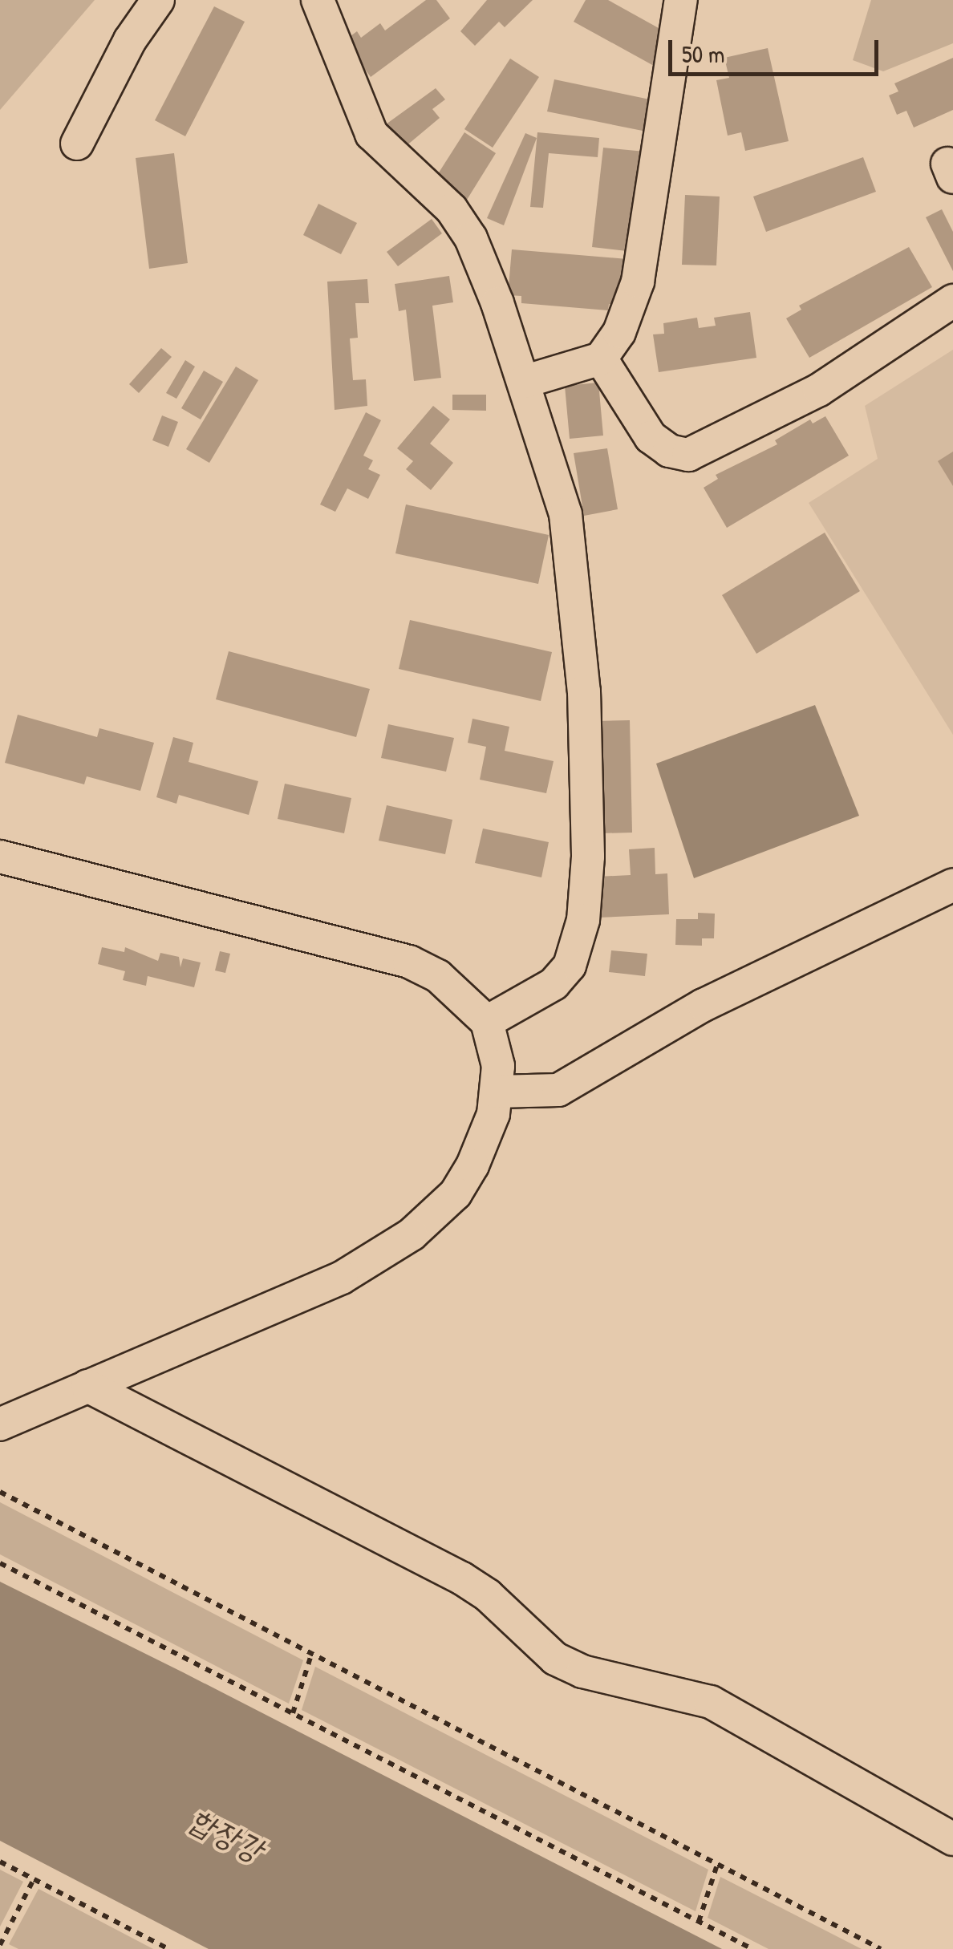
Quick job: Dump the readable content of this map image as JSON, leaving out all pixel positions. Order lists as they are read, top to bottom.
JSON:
{
  "water": ["합장강"],
  "scale_bar": "50 m"
}
